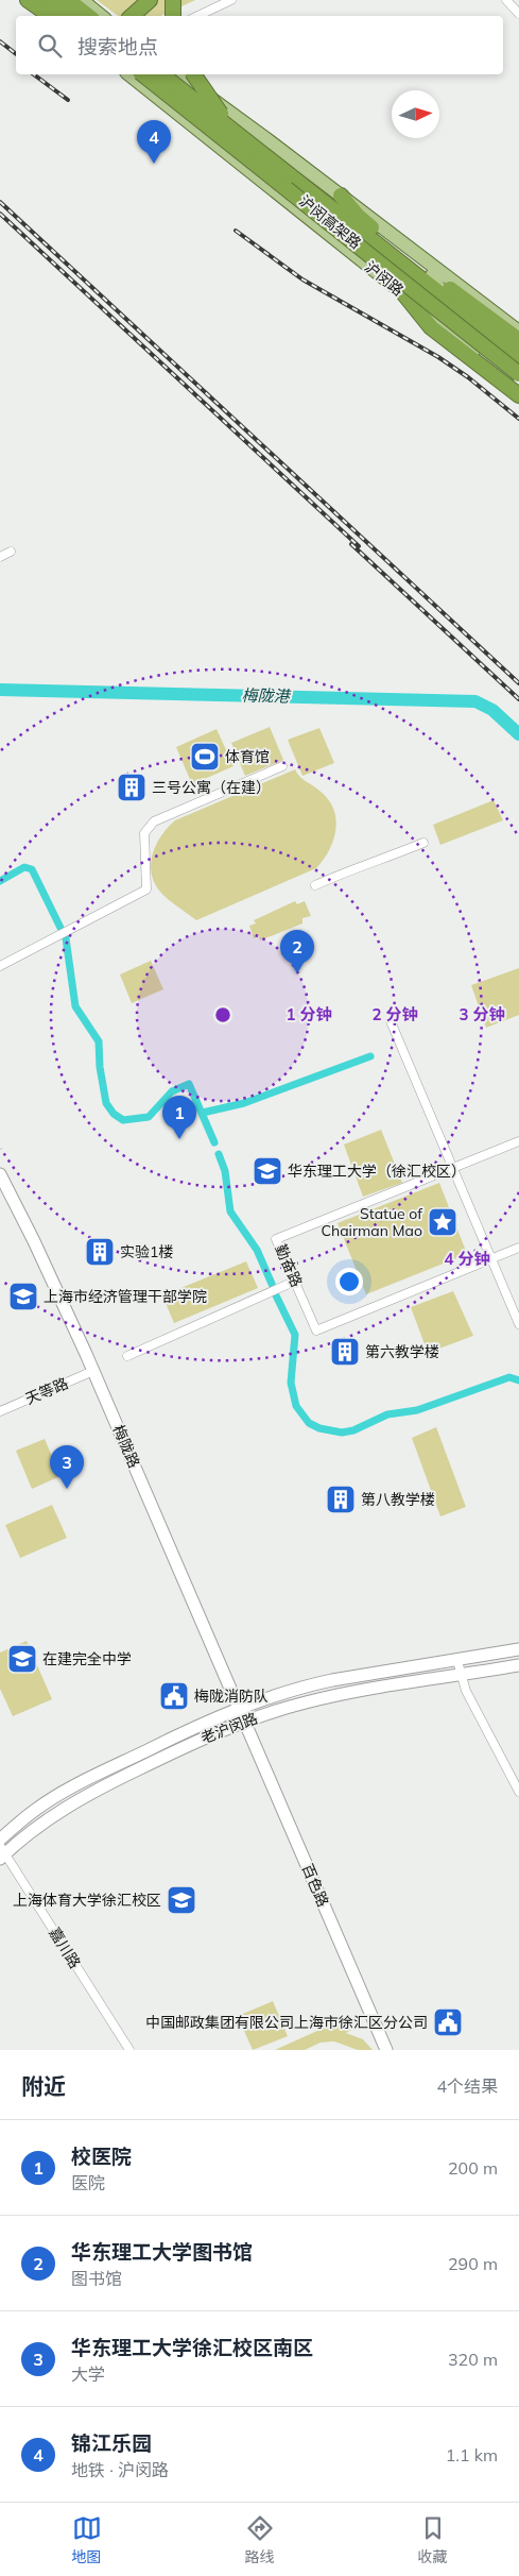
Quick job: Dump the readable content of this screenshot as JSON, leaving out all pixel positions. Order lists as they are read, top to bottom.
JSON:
{
  "streets": {
    "highway": ["沪闵高架路"],
    "main road": [
      "沪闵路",
      "梅陇路",
      "老沪闵路",
      "百色路"
    ],
    "street": ["勤奋路", "天等路", "嘉川路"]
  },
  "crossings": [
    ["沪闵高架路", "沪闵路"],
    ["天等路", "梅陇路"],
    ["梅陇路", "老沪闵路"],
    ["梅陇路", "百色路"],
    ["老沪闵路", "百色路"],
    ["老沪闵路", "嘉川路"]
  ],
  "water": ["梅陇港"],
  "places": {
    "sports": ["体育馆"],
    "building": [
      "三号公寓（在建）",
      "实验1楼",
      "第六教学楼",
      "第八教学楼"
    ],
    "school or university": [
      "华东理工大学（徐汇校区）",
      "上海市经济管理干部学院",
      "在建完全中学",
      "上海体育大学徐汇校区"
    ],
    "place": ["Statue of Chairman Mao"],
    "public building": ["梅陇消防队", "中国邮政集团有限公司上海市徐汇区分公司"]
  },
  "north": "right",
  "page": {
    "search": "搜索地点",
    "pins": [
      "4",
      "2",
      "1",
      "3"
    ],
    "heading": ["附近", "4个结果"],
    "list": [
      {
        "mark": "1",
        "name": "校医院",
        "note": "医院",
        "value": "200 m"
      },
      {
        "mark": "2",
        "name": "华东理工大学图书馆",
        "note": "图书馆",
        "value": "290 m"
      },
      {
        "mark": "3",
        "name": "华东理工大学徐汇校区南区",
        "note": "大学",
        "value": "320 m"
      },
      {
        "mark": "4",
        "name": "锦江乐园",
        "note": "地铁 · 沪闵路",
        "value": "1.1 km"
      }
    ],
    "nav": ["地图", "路线", "收藏"]
  },
  "rings": [
    "1 分钟",
    "2 分钟",
    "3 分钟",
    "4 分钟"
  ]
}
